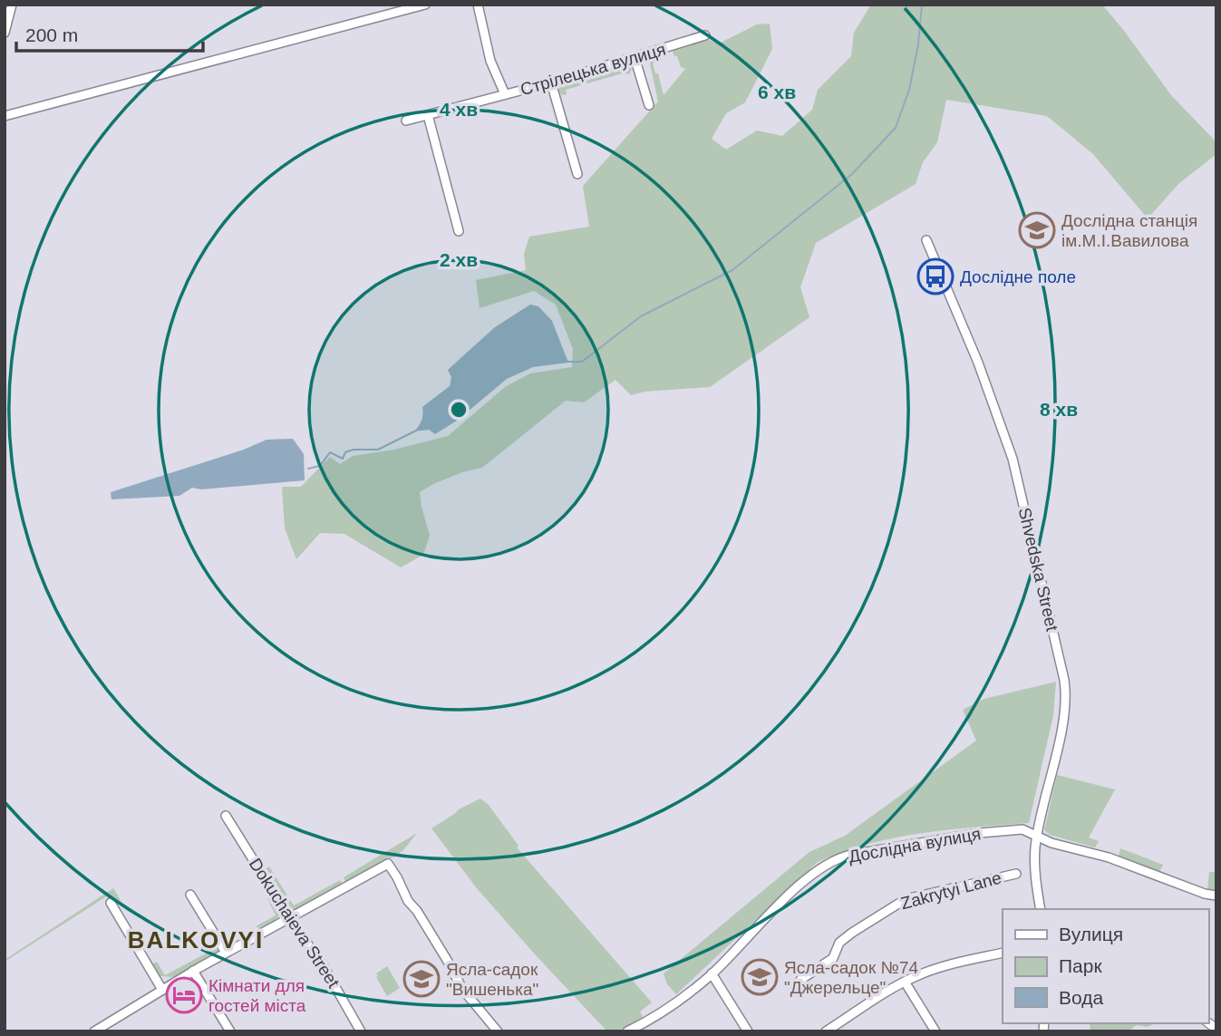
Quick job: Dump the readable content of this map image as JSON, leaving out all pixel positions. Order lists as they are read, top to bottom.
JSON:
{
  "streets": {
    "street": [
      "Стрілецька вулиця",
      "Shvedska Street",
      "Дослідна вулиця",
      "Zakrytyi Lane",
      "Dokuchaieva Street"
    ]
  },
  "crossings": [
    ["Shvedska Street", "Дослідна вулиця"]
  ],
  "districts": ["BALKOVYI"],
  "places": {
    "school or university": ["Дослідна станція ім.М.І.Вавилова", "Ясла-садок №74 \"Джерельце\"", "Ясла-садок \"Вишенька\""],
    "bus stop": ["Дослідне поле"],
    "hotel": ["Кімнати для гостей міста"]
  },
  "legend": ["Вулиця", "Парк", "Вода"],
  "scale_bar": "200 m",
  "rings": [
    "6 хв",
    "4 хв",
    "2 хв",
    "8 хв"
  ]
}
